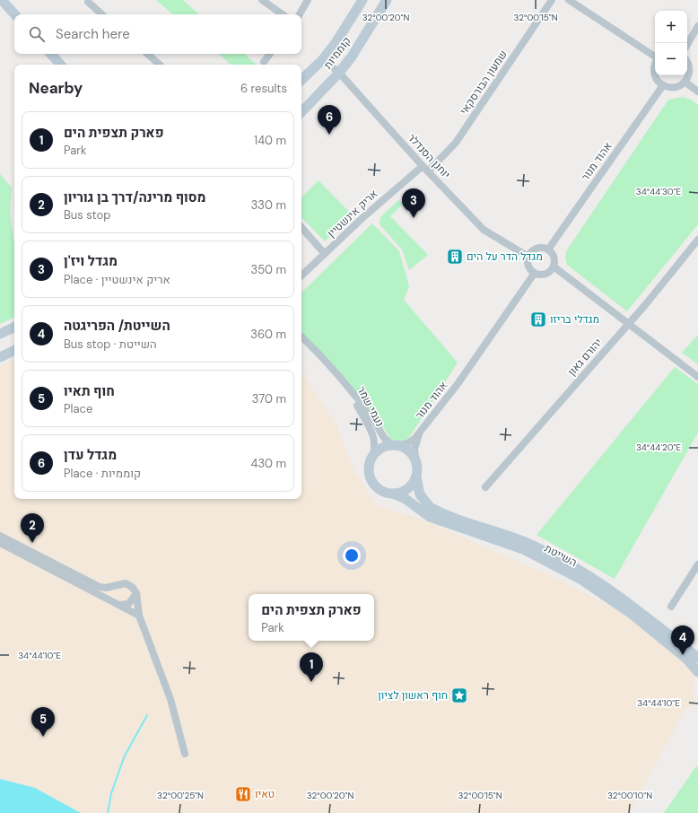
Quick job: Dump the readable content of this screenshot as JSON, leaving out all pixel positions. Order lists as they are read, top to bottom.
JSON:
{
  "streets": {
    "street": [
      "קוממיות",
      "שמעון הבורסקאי",
      "יוחנן הסנדלר",
      "אהוד מנור",
      "אריק אינשטיין",
      "יהורם גאון",
      "נעמי שמר",
      "השייטת"
    ]
  },
  "crossings": [
    ["קוממיות", "יוחנן הסנדלר"],
    ["שמעון הבורסקאי", "יוחנן הסנדלר"],
    ["יוחנן הסנדלר", "אהוד מנור"],
    ["יוחנן הסנדלר", "אריק אינשטיין"],
    ["אהוד מנור", "נעמי שמר"],
    ["אהוד מנור", "השייטת"],
    ["נעמי שמר", "השייטת"]
  ],
  "places": {
    "building": ["מגדל הדר על הים", "מגדלי בריזו"],
    "place": ["חוף ראשון לציון"],
    "restaurant": ["טאיו"]
  },
  "page": {
    "map_buttons": ["+", "−"],
    "search": "Search here",
    "heading": ["Nearby", "6 results"],
    "pins": [
      "6",
      "3",
      "2",
      "4",
      "1",
      "5"
    ],
    "list": [
      {
        "mark": "1",
        "name": "פארק תצפית הים",
        "note": "Park",
        "value": "140 m"
      },
      {
        "mark": "2",
        "name": "מסוף מרינה/דרך בן גוריון",
        "note": "Bus stop",
        "value": "330 m"
      },
      {
        "mark": "3",
        "name": "מגדל ויז'ן",
        "note": "Place · אריק אינשטיין",
        "value": "350 m"
      },
      {
        "mark": "4",
        "name": "השייטת/ הפריגטה",
        "note": "Bus stop · השייטת",
        "value": "360 m"
      },
      {
        "mark": "5",
        "name": "חוף תאיו",
        "note": "Place",
        "value": "370 m"
      },
      {
        "mark": "6",
        "name": "מגדל עדן",
        "note": "Place · קוממיות",
        "value": "430 m"
      }
    ],
    "popup": ["פארק תצפית הים", "Park"]
  },
  "coordinates": [
    "32°00'20\"N",
    "32°00'15\"N",
    "34°44'30\"E",
    "34°44'20\"E",
    "34°44'10\"E",
    "32°00'25\"N",
    "32°00'10\"N"
  ]
}
